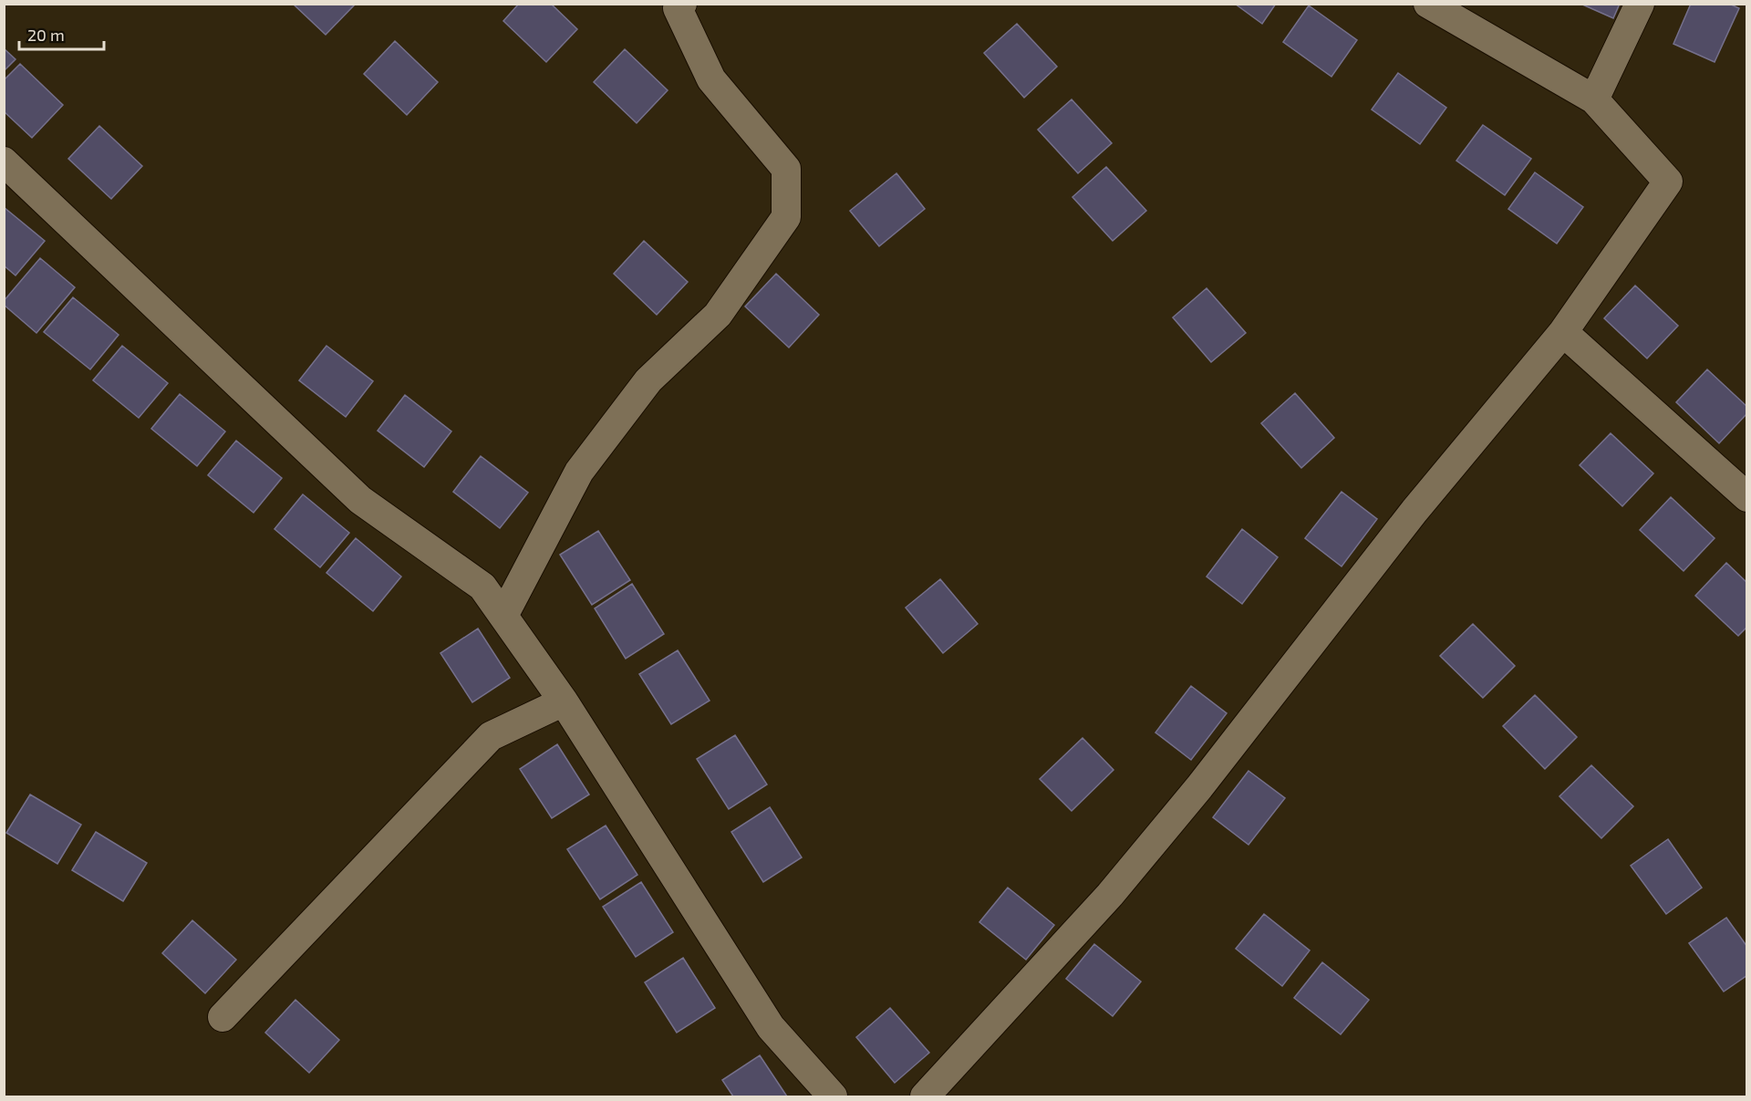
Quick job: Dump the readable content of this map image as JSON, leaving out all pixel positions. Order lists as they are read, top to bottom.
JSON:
{
  "scale_bar": "20 m"
}
